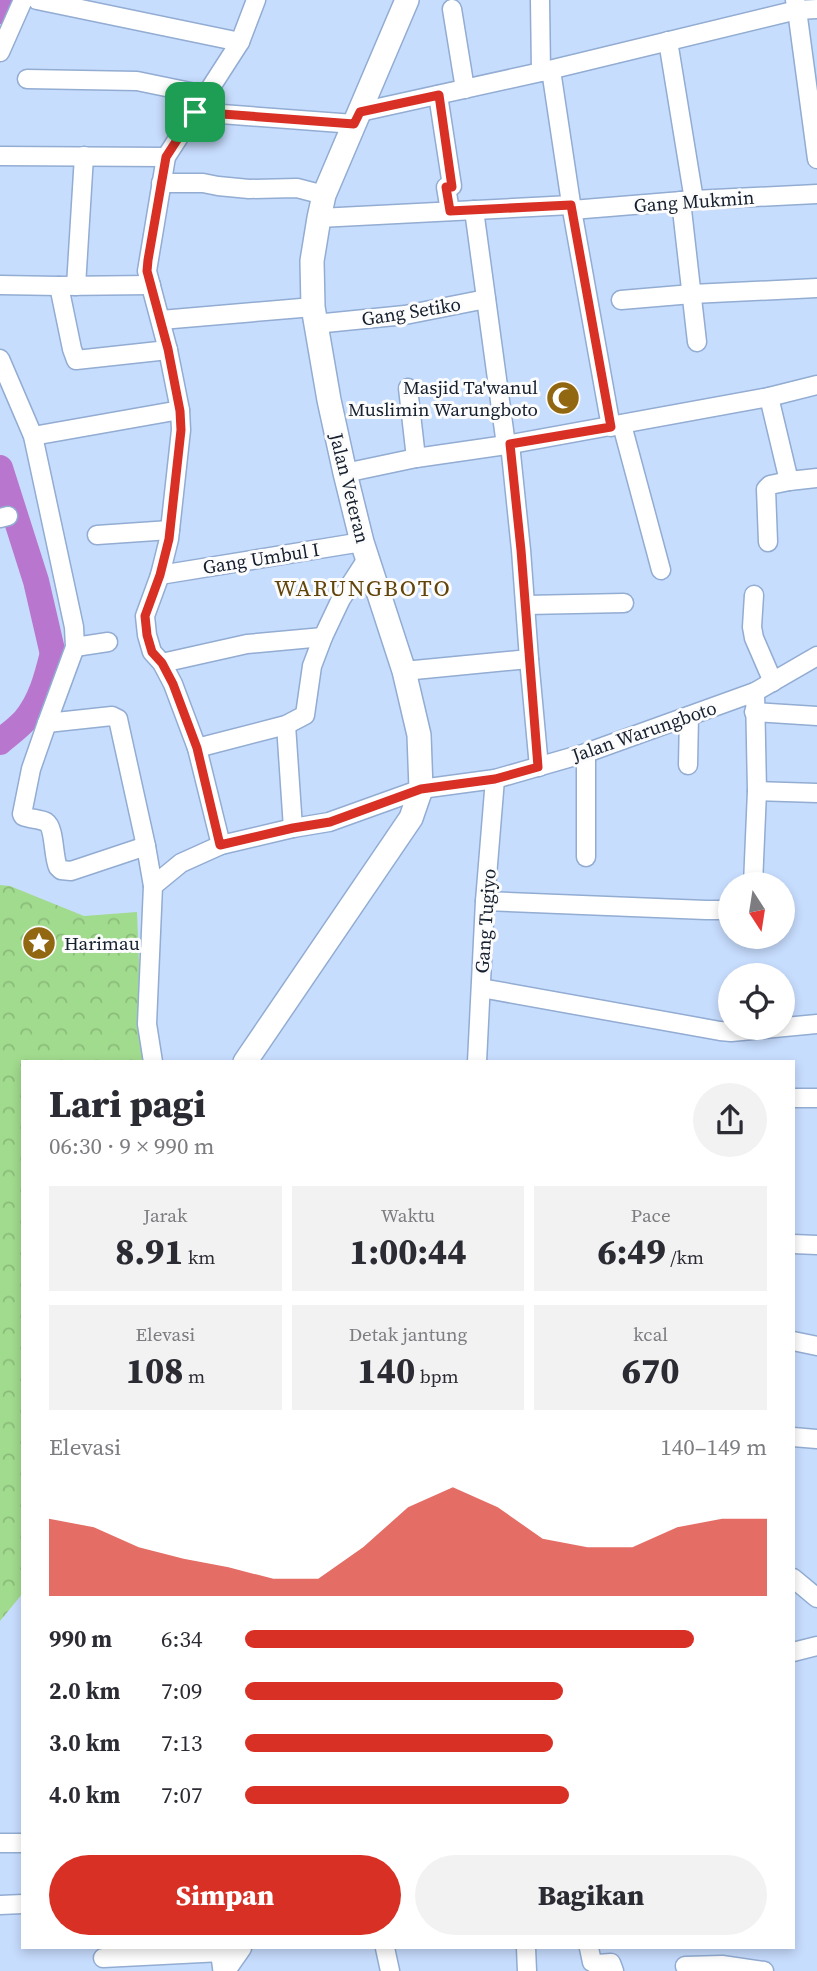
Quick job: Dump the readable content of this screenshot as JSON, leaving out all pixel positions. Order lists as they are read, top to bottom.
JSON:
{
  "streets": {
    "main road": ["Jalan Veteran"],
    "street": [
      "Gang Mukmin",
      "Gang Setiko",
      "Gang Umbul I",
      "Jalan Warungboto",
      "Gang Tugiyo"
    ]
  },
  "crossings": [
    ["Gang Mukmin", "Jalan Veteran"],
    ["Gang Setiko", "Jalan Veteran"],
    ["Gang Setiko", "Jalan Warungboto"],
    ["Jalan Veteran", "Gang Umbul I"],
    ["Jalan Veteran", "Jalan Warungboto"],
    ["Jalan Warungboto", "Gang Tugiyo"]
  ],
  "districts": ["WARUNGBOTO"],
  "places": {
    "mosque": ["Masjid Ta'wanul Muslimin Warungboto"],
    "place": ["Harimau"]
  },
  "north": "bottom",
  "page": {
    "heading": ["Lari pagi", "06:30 · 9 × 990 m"],
    "stats": [
      ["Jarak", "8.91 km"],
      ["Waktu", "1:00:44"],
      ["Pace", "6:49 /km"],
      ["Elevasi", "108 m"],
      ["Detak jantung", "140 bpm"],
      ["kcal", "670"]
    ],
    "chart": ["Elevasi", "140–149 m"],
    "list": [
      {
        "name": "990 m",
        "note": "6:34"
      },
      {
        "name": "2.0 km",
        "note": "7:09"
      },
      {
        "name": "3.0 km",
        "note": "7:13"
      },
      {
        "name": "4.0 km",
        "note": "7:07"
      }
    ],
    "buttons": ["Simpan", "Bagikan"]
  }
}
